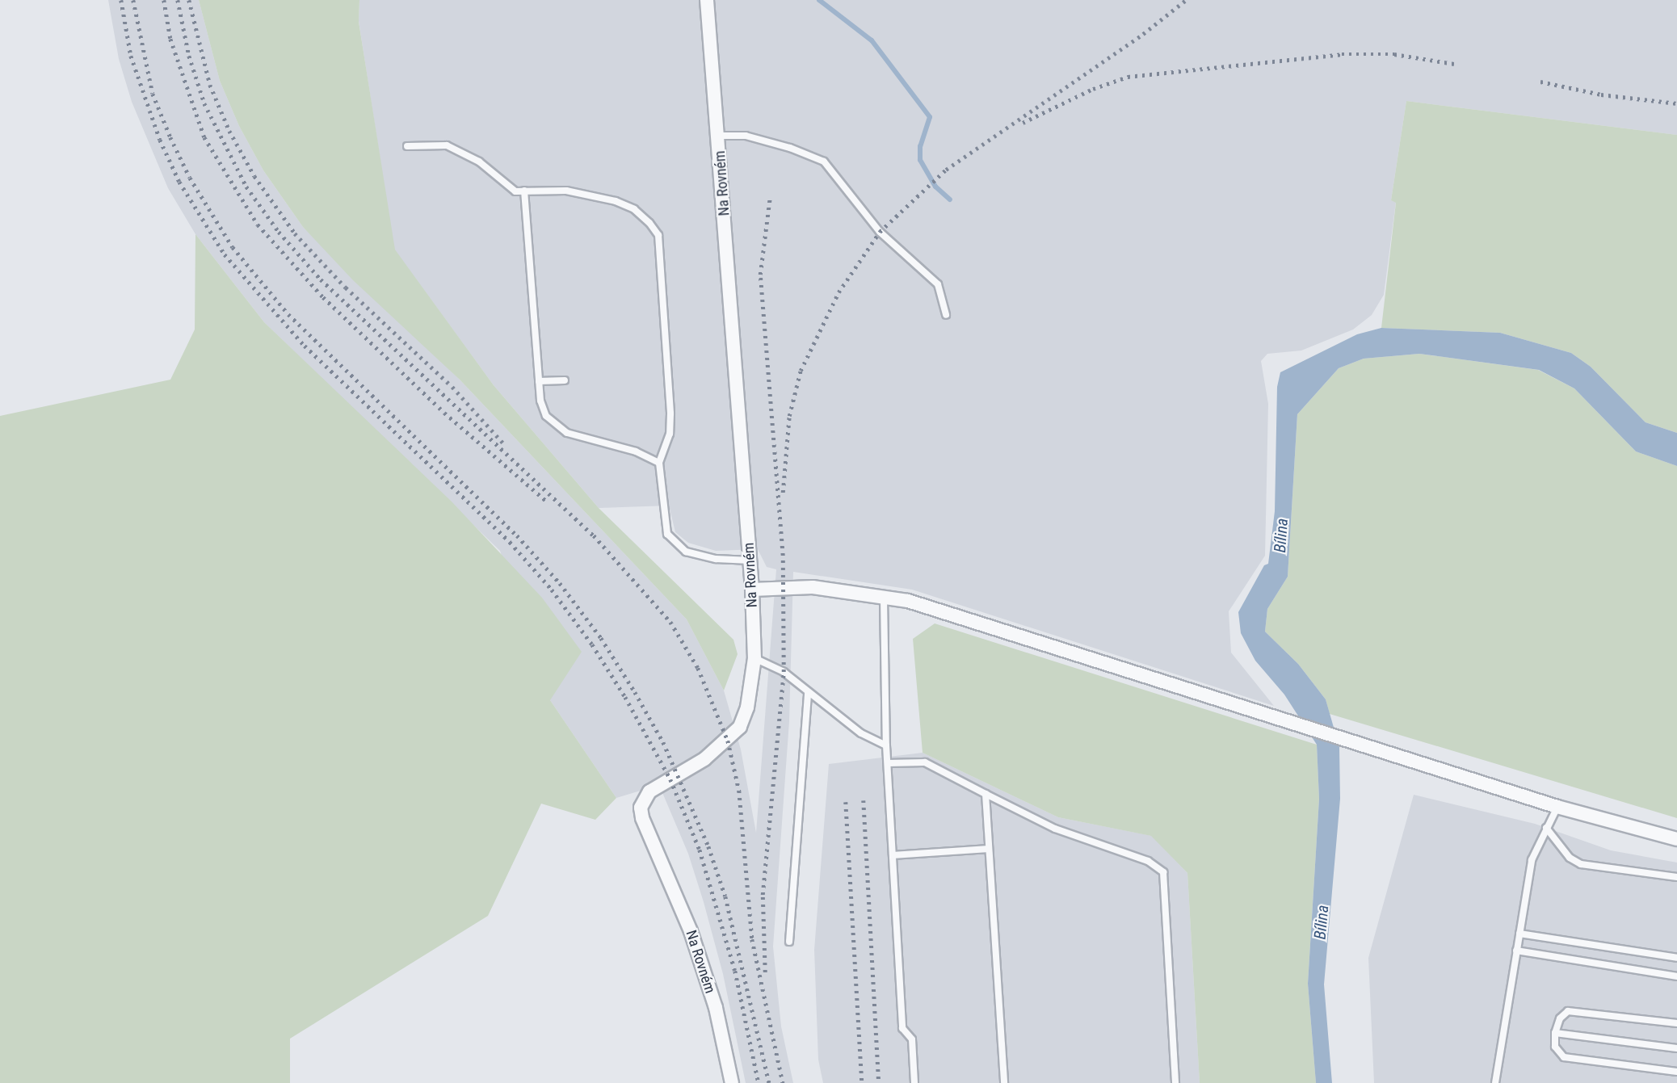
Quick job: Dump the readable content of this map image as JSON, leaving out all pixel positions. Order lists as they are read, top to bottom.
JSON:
{
  "streets": {
    "street": ["Na Rovném"]
  },
  "water": ["Bílina"]
}
